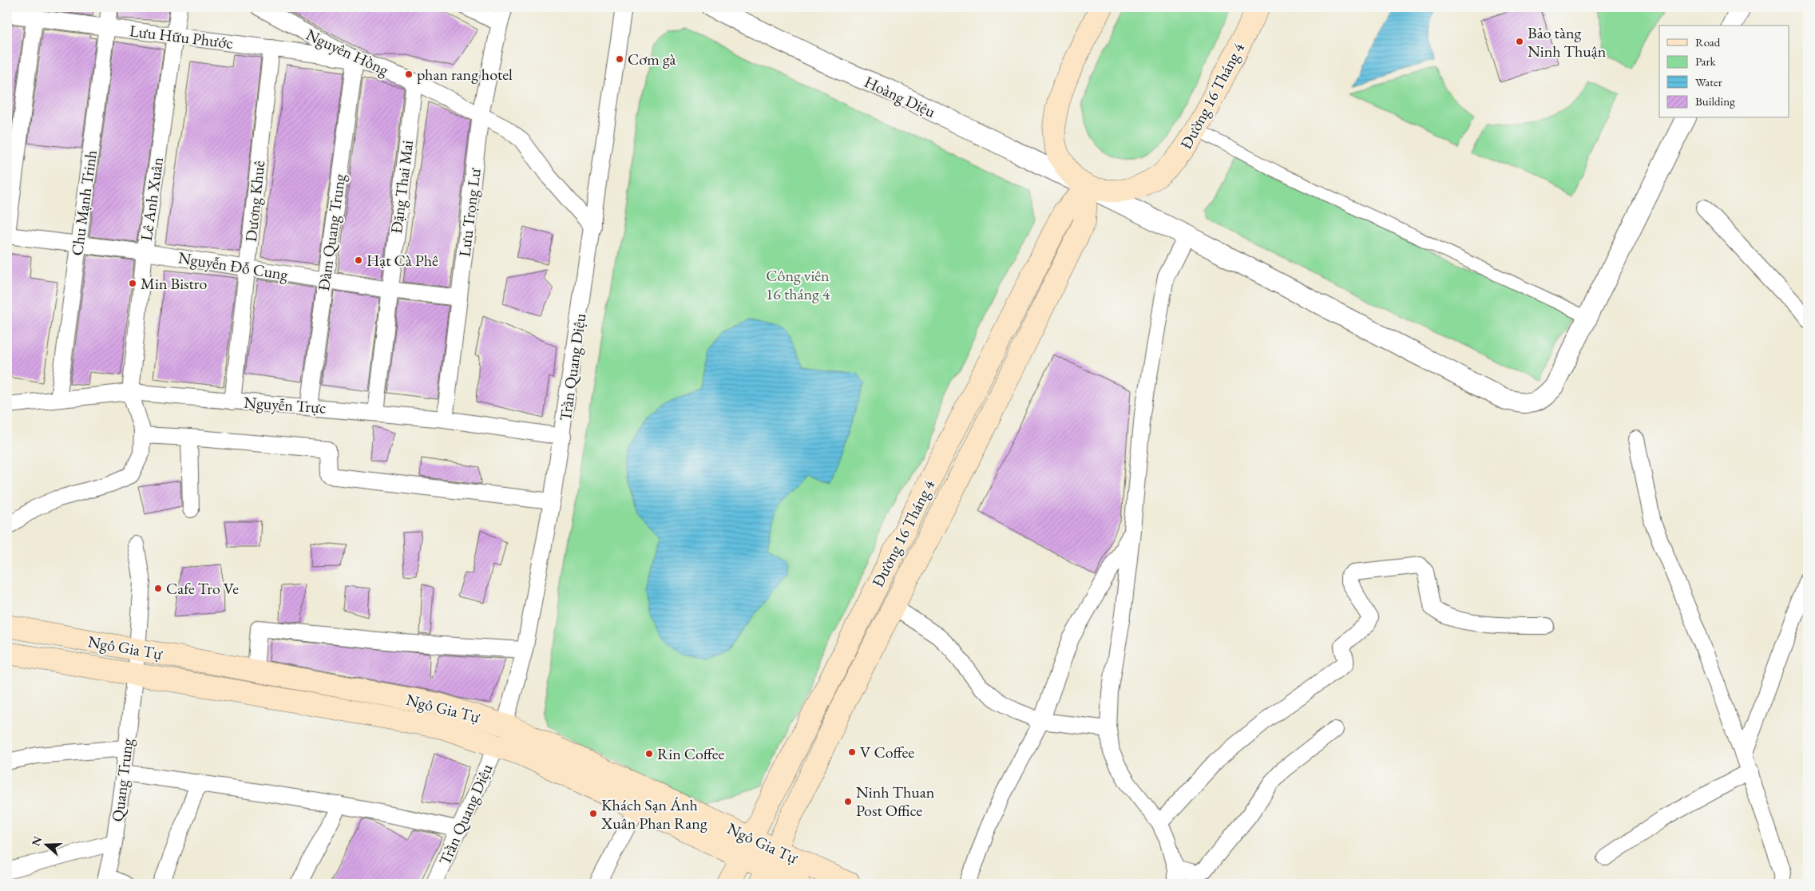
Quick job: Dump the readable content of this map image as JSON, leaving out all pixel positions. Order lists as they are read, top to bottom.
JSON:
{
  "streets": {
    "main road": ["Đường 16 Tháng 4", "Ngô Gia Tự"],
    "street": [
      "Lưu Hữu Phước",
      "Nguyên Hồng",
      "Hoàng Diệu",
      "Đặng Thai Mai",
      "Lê Anh Xuân",
      "Dương Khuê",
      "Chu Mạnh Trinh",
      "Lưu Trọng Lư",
      "Đàm Quang Trung",
      "Nguyễn Đỗ Cung",
      "Trần Quang Diệu",
      "Nguyễn Trực",
      "Quang Trung"
    ]
  },
  "crossings": [
    ["Lưu Hữu Phước", "Nguyên Hồng"],
    ["Lưu Hữu Phước", "Lê Anh Xuân"],
    ["Lưu Hữu Phước", "Dương Khuê"],
    ["Lưu Hữu Phước", "Chu Mạnh Trinh"],
    ["Lưu Hữu Phước", "Đàm Quang Trung"],
    ["Nguyên Hồng", "Đặng Thai Mai"],
    ["Nguyên Hồng", "Lưu Trọng Lư"],
    ["Nguyên Hồng", "Đàm Quang Trung"],
    ["Nguyên Hồng", "Trần Quang Diệu"],
    ["Đường 16 Tháng 4", "Hoàng Diệu"],
    ["Đường 16 Tháng 4", "Ngô Gia Tự"],
    ["Đặng Thai Mai", "Nguyễn Đỗ Cung"],
    ["Đặng Thai Mai", "Nguyễn Trực"],
    ["Lê Anh Xuân", "Nguyễn Đỗ Cung"],
    ["Lê Anh Xuân", "Nguyễn Trực"],
    ["Dương Khuê", "Nguyễn Đỗ Cung"],
    ["Dương Khuê", "Nguyễn Trực"],
    ["Chu Mạnh Trinh", "Nguyễn Đỗ Cung"],
    ["Chu Mạnh Trinh", "Nguyễn Trực"],
    ["Lưu Trọng Lư", "Nguyễn Đỗ Cung"],
    ["Lưu Trọng Lư", "Nguyễn Trực"],
    ["Đàm Quang Trung", "Nguyễn Đỗ Cung"],
    ["Đàm Quang Trung", "Nguyễn Trực"],
    ["Trần Quang Diệu", "Nguyễn Trực"],
    ["Trần Quang Diệu", "Ngô Gia Tự"],
    ["Ngô Gia Tự", "Quang Trung"]
  ],
  "parks": ["Công viên 16 tháng 4"],
  "places": [
    "Bảo tàng Ninh Thuận",
    "Cơm gà",
    "phan rang hotel",
    "Hạt Cà Phê",
    "Min Bistro",
    "Cafe Tro Ve",
    "V Coffee",
    "Rin Coffee",
    "Ninh Thuan Post Office",
    "Khách Sạn Ánh Xuân Phan Rang"
  ],
  "legend": [
    "Road",
    "Park",
    "Water",
    "Building"
  ],
  "north": "left"
}
